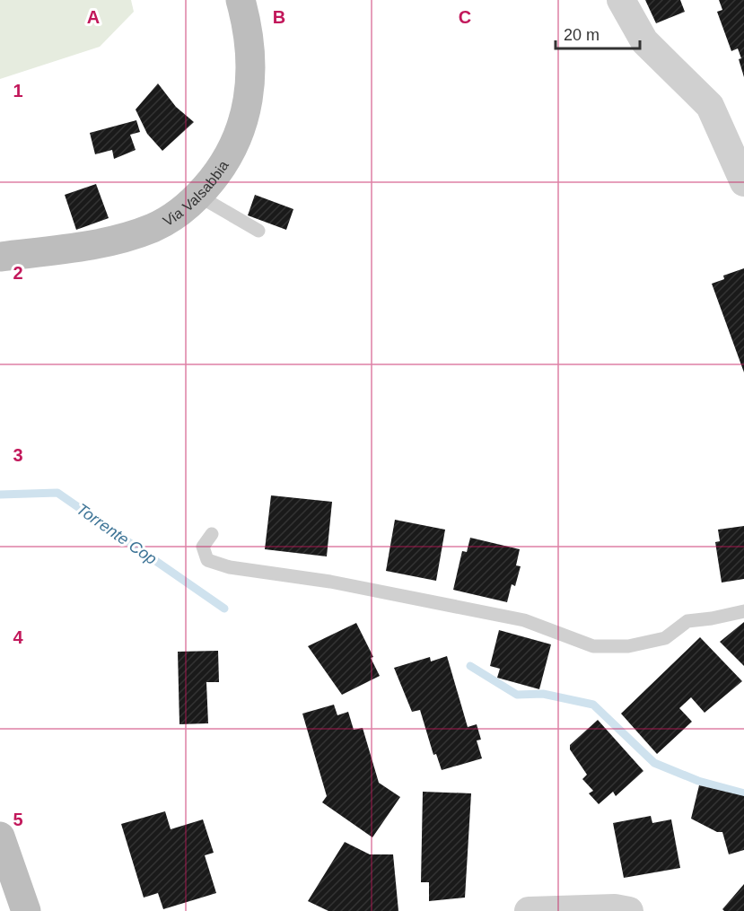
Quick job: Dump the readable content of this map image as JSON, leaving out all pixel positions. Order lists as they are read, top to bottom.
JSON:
{
  "streets": {
    "main road": ["Via Valsabbia"]
  },
  "water": ["Torrente Cop"],
  "scale_bar": "20 m",
  "grid": {
    "columns": ["A", "B", "C"],
    "rows": [
      "1",
      "2",
      "3",
      "4",
      "5"
    ]
  }
}
